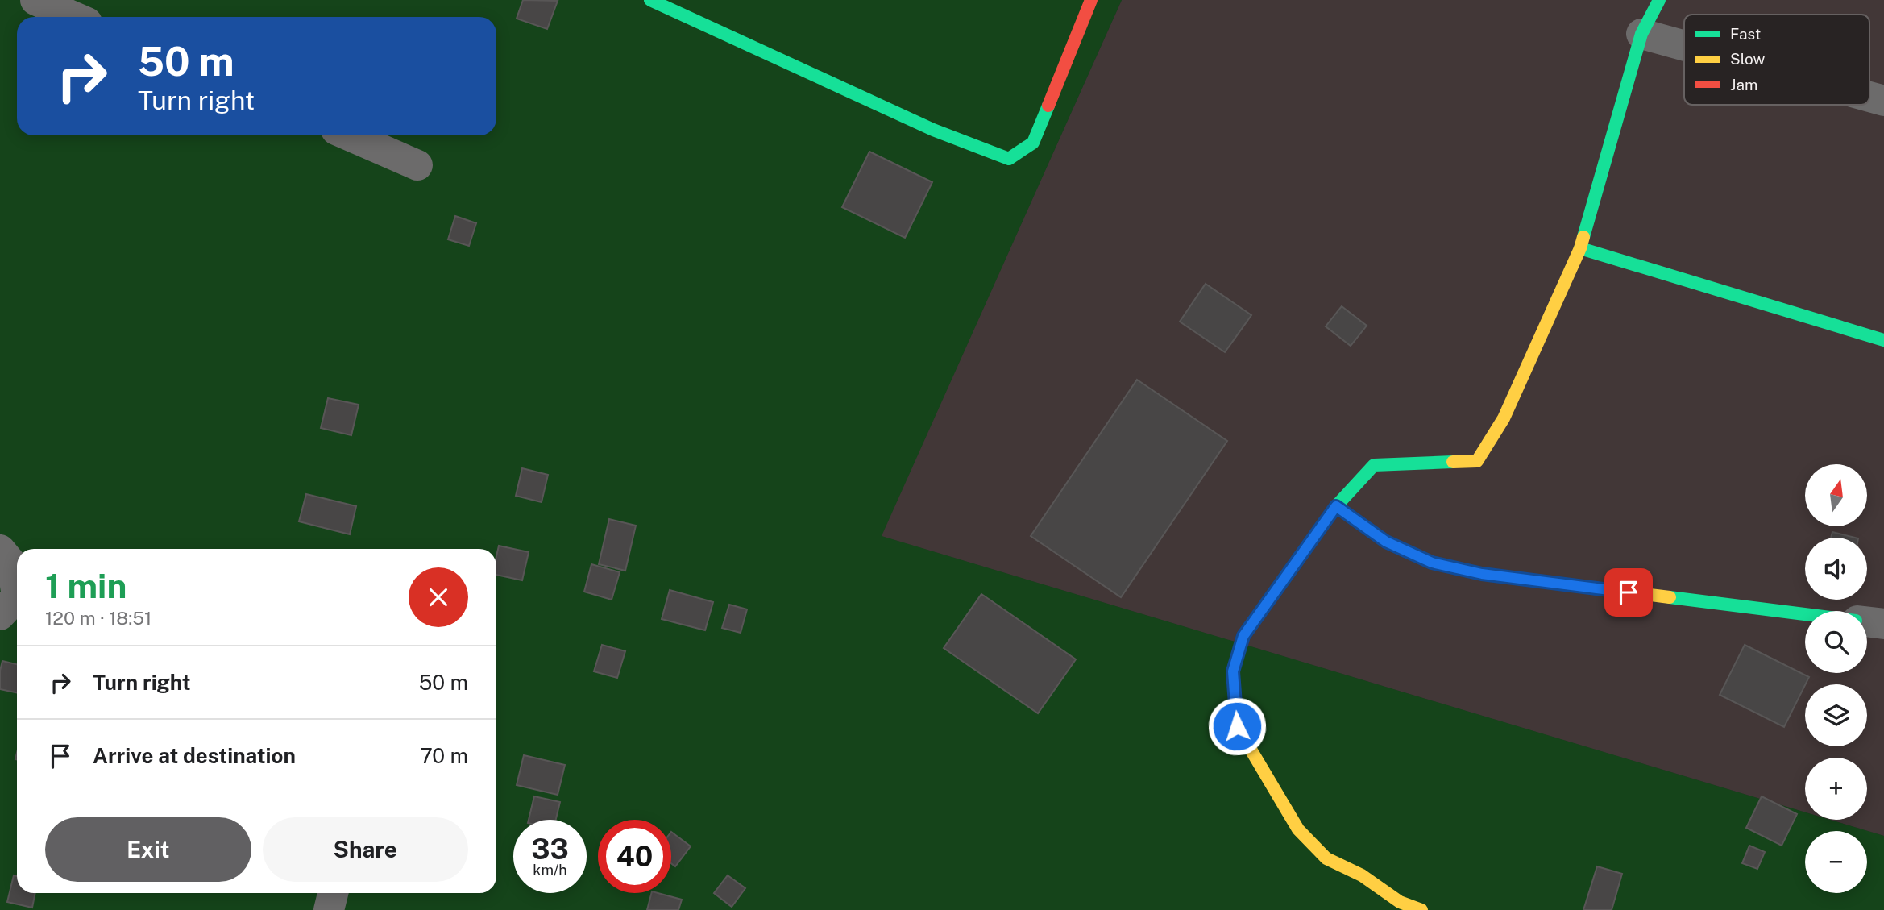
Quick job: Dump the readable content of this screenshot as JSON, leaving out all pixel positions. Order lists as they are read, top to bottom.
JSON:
{
  "legend": ["Fast", "Slow", "Jam"],
  "north": "top",
  "page": {
    "turn": ["50 m", "Turn right"],
    "map_buttons": ["+", "−"],
    "heading": ["1 min", "120 m · 18:51"],
    "list": [
      {
        "name": "Turn right",
        "value": "50 m"
      },
      {
        "name": "Arrive at destination",
        "value": "70 m"
      }
    ],
    "buttons": ["Exit", "Share"],
    "speed": "33 km/h",
    "limit": "40"
  }
}
